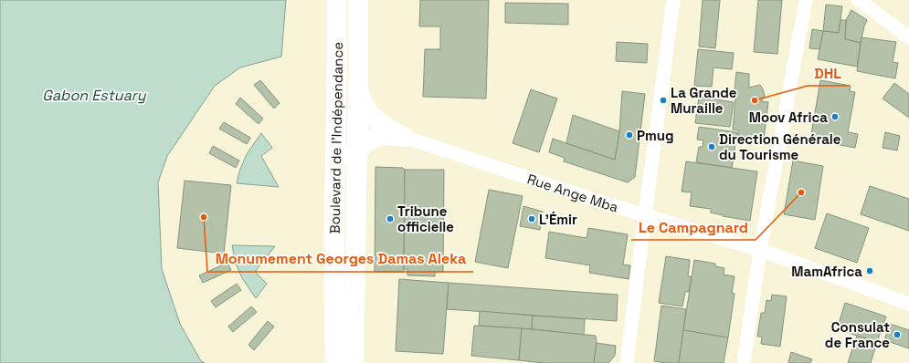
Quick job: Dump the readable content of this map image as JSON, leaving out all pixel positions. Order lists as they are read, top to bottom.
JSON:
{
  "streets": {
    "main road": ["Boulevard de l'Indépendance"],
    "street": ["Rue Ange Mba"]
  },
  "water": ["Gabon Estuary"],
  "places": [
    "La Grande Muraille",
    "DHL",
    "Moov Africa",
    "Pmug",
    "Direction Générale du Tourisme",
    "Le Campagnard",
    "Monumement Georges Damas Aleka",
    "Tribune officielle",
    "L'Émir",
    "MamAfrica",
    "Consulat de France"
  ]
}
